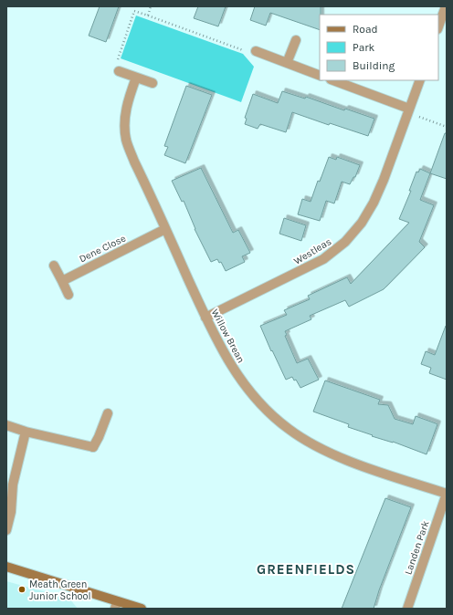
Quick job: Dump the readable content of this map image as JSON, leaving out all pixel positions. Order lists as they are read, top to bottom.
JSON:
{
  "streets": {
    "street": [
      "Dene Close",
      "Westleas",
      "Willow Brean",
      "Landen Park"
    ]
  },
  "crossings": [
    ["Dene Close", "Willow Brean"],
    ["Westleas", "Willow Brean"],
    ["Willow Brean", "Landen Park"]
  ],
  "districts": ["GREENFIELDS"],
  "places": ["Meath Green Junior School"],
  "legend": ["Road", "Park", "Building"]
}
